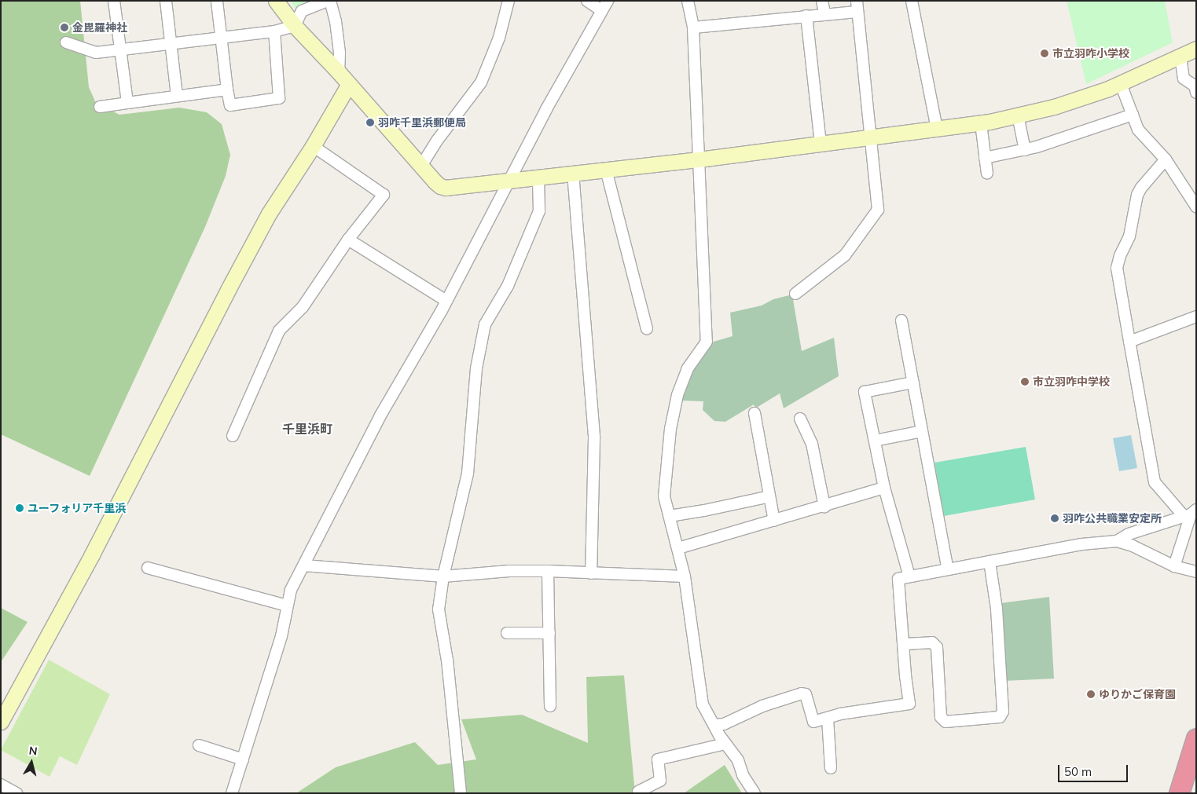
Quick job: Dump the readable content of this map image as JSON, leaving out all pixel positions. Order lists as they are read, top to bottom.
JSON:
{
  "districts": ["千里浜町"],
  "places": [
    "金毘羅神社",
    "市立羽咋小学校",
    "羽咋千里浜郵便局",
    "市立羽咋中学校",
    "ユーフォリア千里浜",
    "羽咋公共職業安定所",
    "ゆりかご保育園"
  ],
  "scale_bar": "50 m",
  "north": "top"
}
